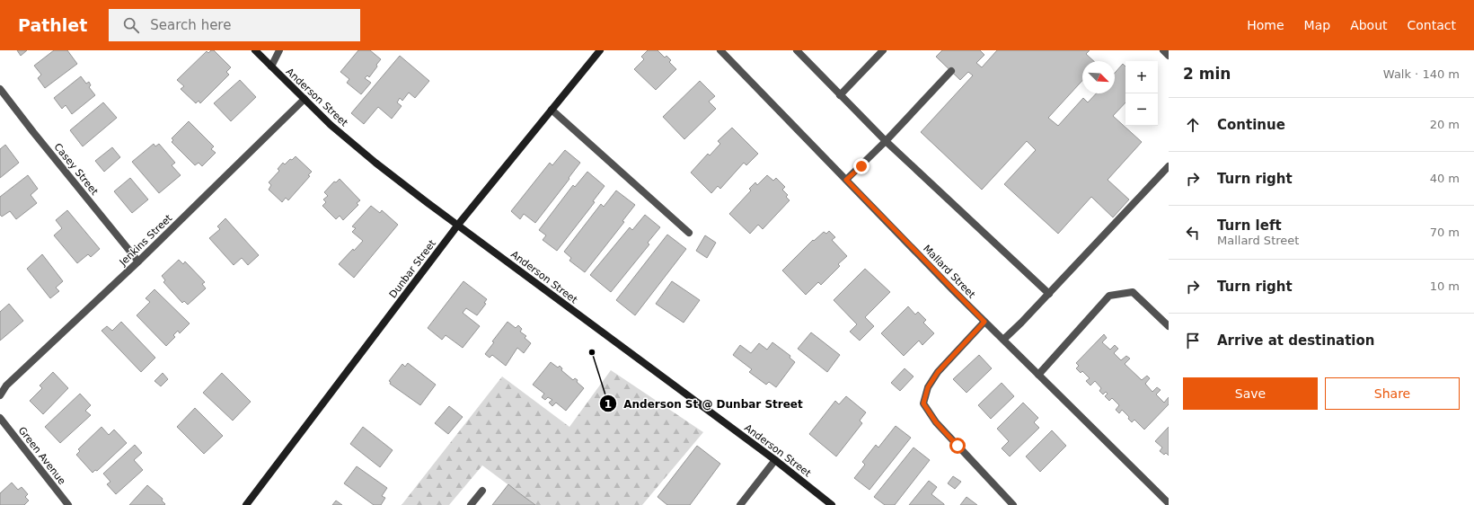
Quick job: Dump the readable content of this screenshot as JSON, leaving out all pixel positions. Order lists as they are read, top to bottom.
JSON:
{
  "streets": {
    "main road": ["Anderson Street", "Dunbar Street"],
    "street": [
      "Casey Street",
      "Jenkins Street",
      "Mallard Street",
      "Green Avenue"
    ]
  },
  "crossings": [
    ["Anderson Street", "Jenkins Street"],
    ["Anderson Street", "Dunbar Street"],
    ["Casey Street", "Jenkins Street"]
  ],
  "places": ["Anderson St @ Dunbar Street"],
  "north": "bottom right",
  "page": {
    "header": "Pathlet",
    "search": "Search here",
    "nav": [
      "Home",
      "Map",
      "About",
      "Contact"
    ],
    "heading": ["2 min", "Walk · 140 m"],
    "map_buttons": ["+", "−"],
    "list": [
      ["Continue", "20 m"],
      ["Turn right", "40 m"],
      ["Turn left", "Mallard Street", "70 m"],
      ["Turn right", "10 m"],
      "Arrive at destination"
    ],
    "buttons": ["Save", "Share"]
  }
}
